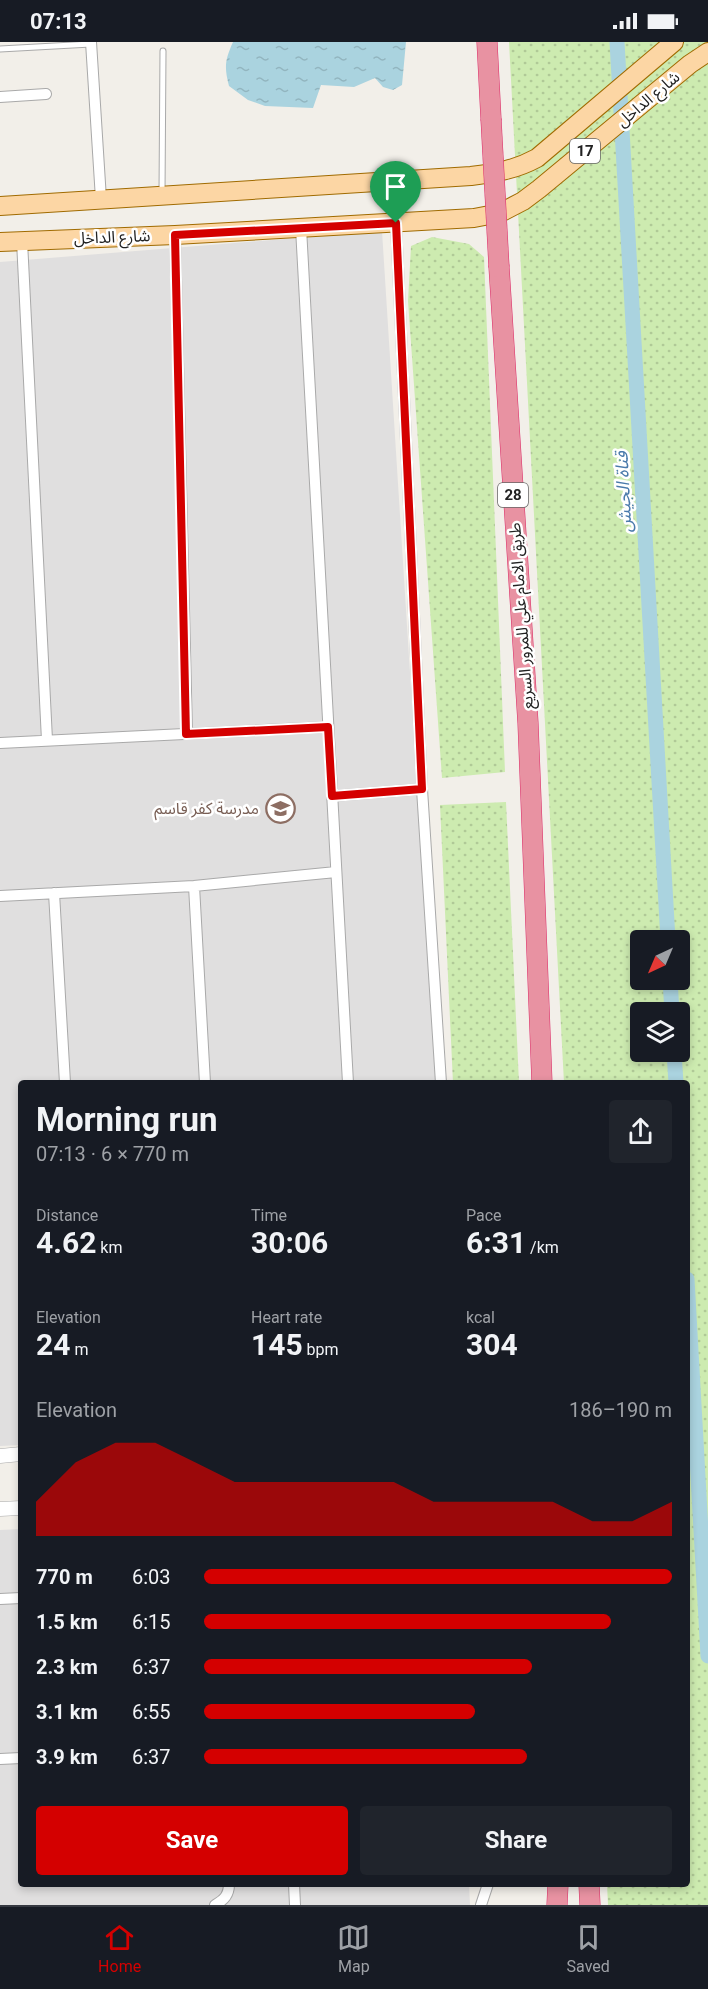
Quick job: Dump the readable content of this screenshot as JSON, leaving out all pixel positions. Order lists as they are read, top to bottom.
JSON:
{
  "streets": {
    "highway": ["28", "طريق الامام علي للمرور السريع"],
    "main road": ["شارع الداخل", "17"]
  },
  "water": ["قناة الجيش"],
  "places": {
    "school or university": ["مدرسة كفر قاسم"]
  },
  "north": "bottom left",
  "page": {
    "status": "07:13",
    "heading": ["Morning run", "07:13 · 6 × 770 m"],
    "stats": [
      ["Distance", "4.62 km"],
      ["Time", "30:06"],
      ["Pace", "6:31 /km"],
      ["Elevation", "24 m"],
      ["Heart rate", "145 bpm"],
      ["kcal", "304"]
    ],
    "chart": ["Elevation", "186–190 m"],
    "list": [
      {
        "name": "770 m",
        "note": "6:03"
      },
      {
        "name": "1.5 km",
        "note": "6:15"
      },
      {
        "name": "2.3 km",
        "note": "6:37"
      },
      {
        "name": "3.1 km",
        "note": "6:55"
      },
      {
        "name": "3.9 km",
        "note": "6:37"
      }
    ],
    "buttons": ["Save", "Share"],
    "tabs": ["Home", "Map", "Saved"]
  }
}
